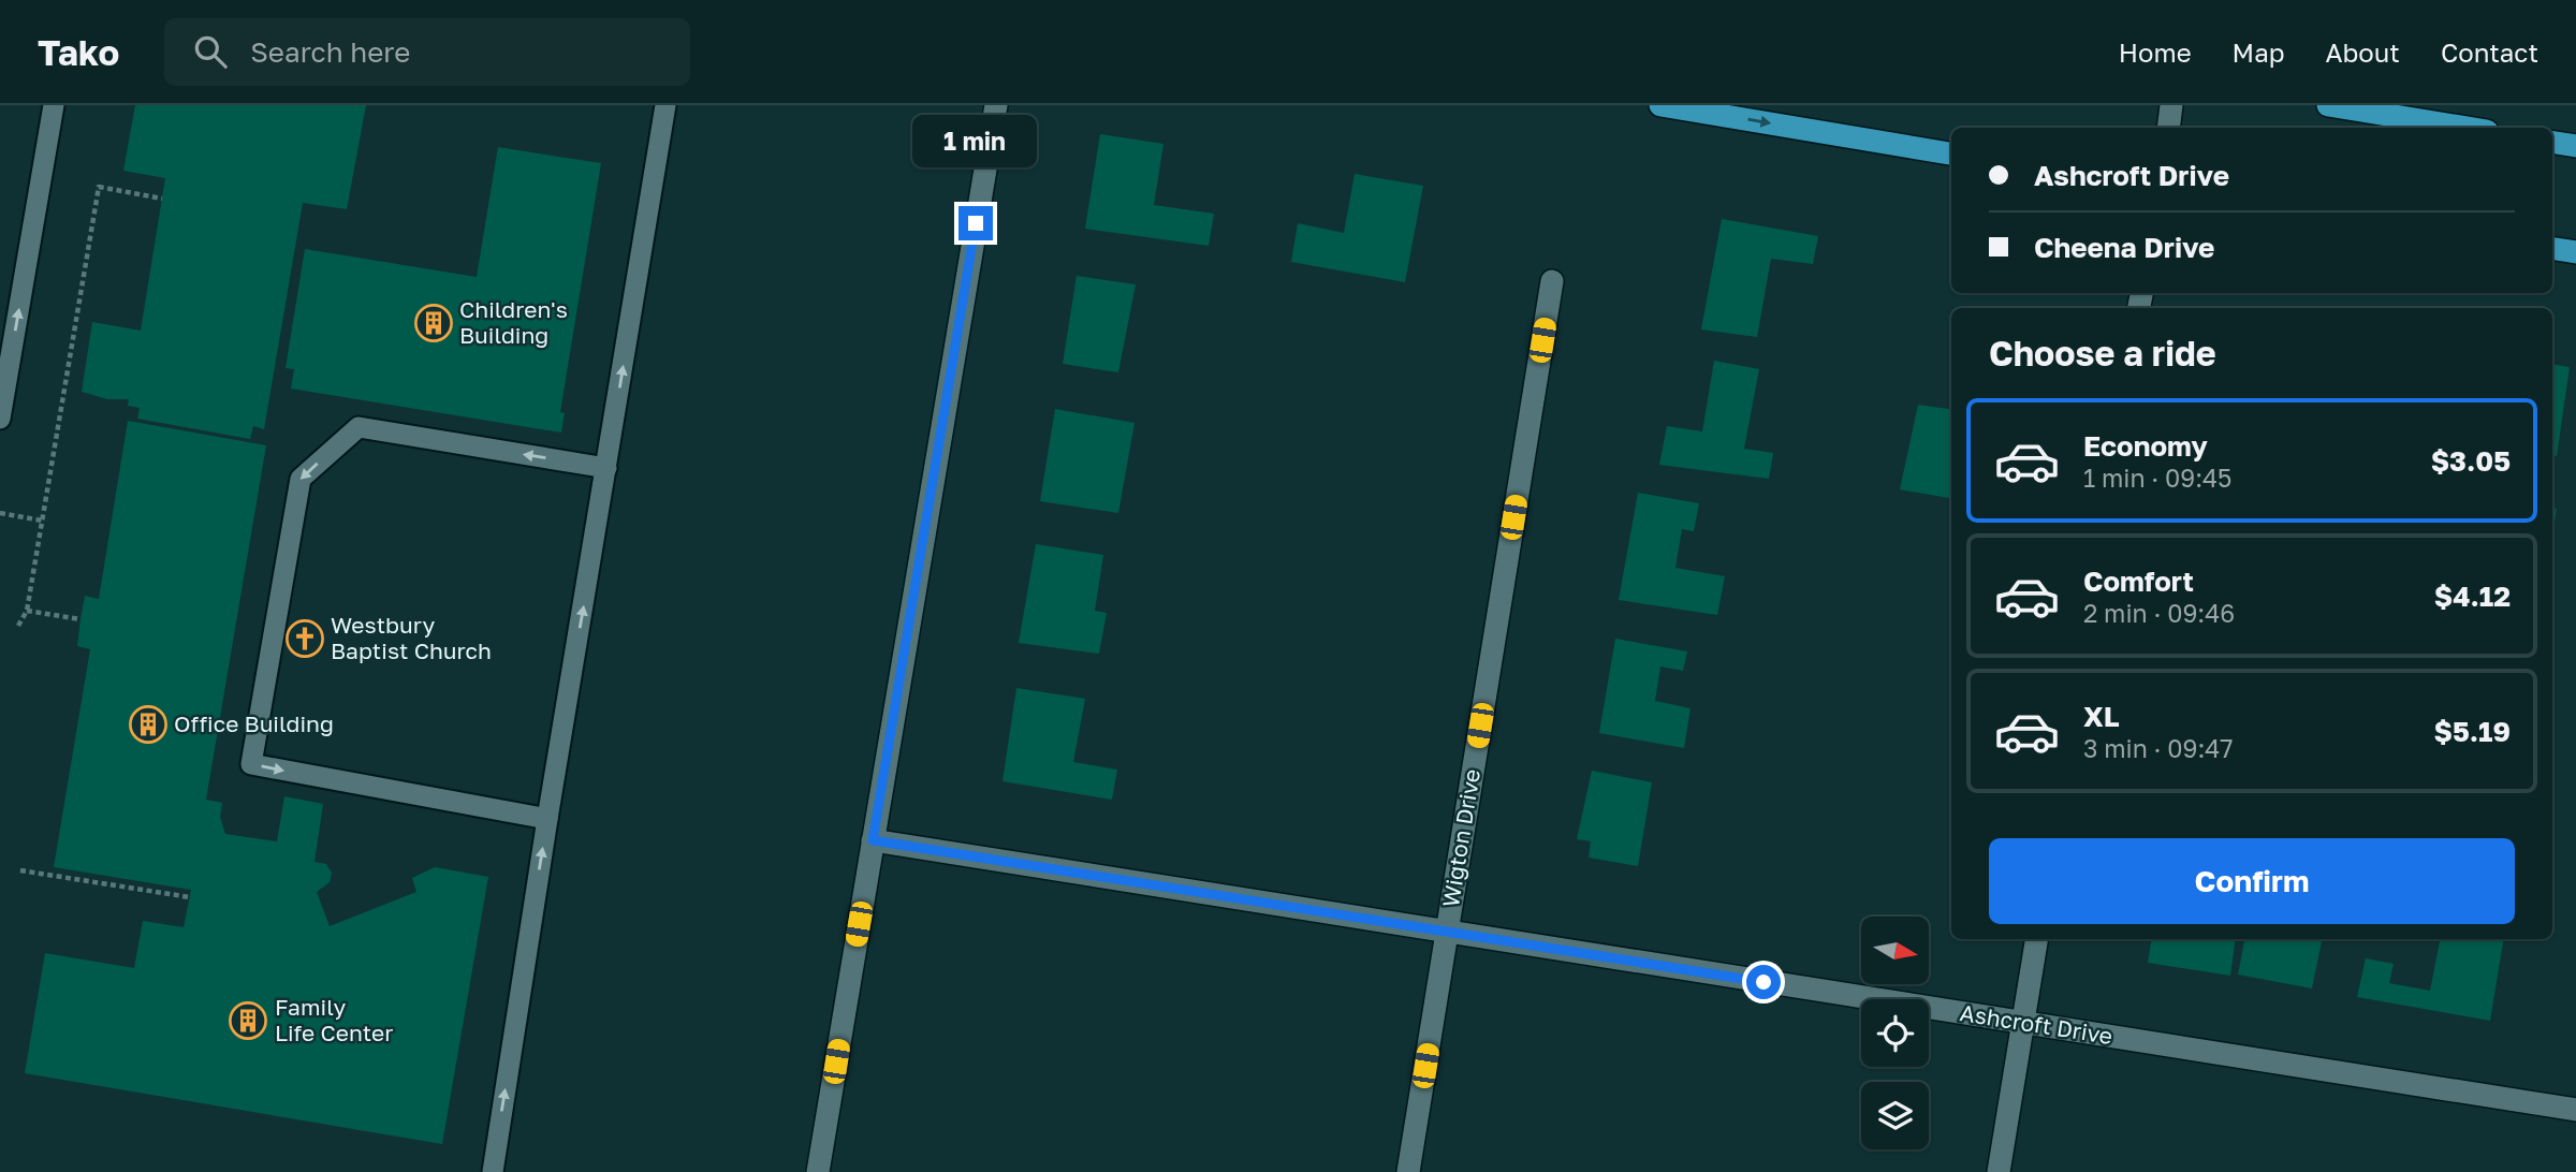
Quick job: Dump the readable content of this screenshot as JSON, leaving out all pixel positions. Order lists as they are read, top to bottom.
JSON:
{
  "streets": {
    "street": ["Wigton Drive", "Ashcroft Drive"]
  },
  "crossings": [
    ["Wigton Drive", "Ashcroft Drive"]
  ],
  "places": {
    "building": ["Children's Building", "Office Building", "Family Life Center"],
    "church": ["Westbury Baptist Church"]
  },
  "north": "right",
  "page": {
    "header": "Tako",
    "search": "Search here",
    "nav": [
      "Home",
      "Map",
      "About",
      "Contact"
    ],
    "bubble": "1 min",
    "banner": ["Ashcroft Drive", "Cheena Drive"],
    "heading": "Choose a ride",
    "list": [
      {
        "name": "Economy",
        "note": "1 min · 09:45",
        "value": "$3.05"
      },
      {
        "name": "Comfort",
        "note": "2 min · 09:46",
        "value": "$4.12"
      },
      {
        "name": "XL",
        "note": "3 min · 09:47",
        "value": "$5.19"
      }
    ],
    "buttons": "Confirm"
  }
}
